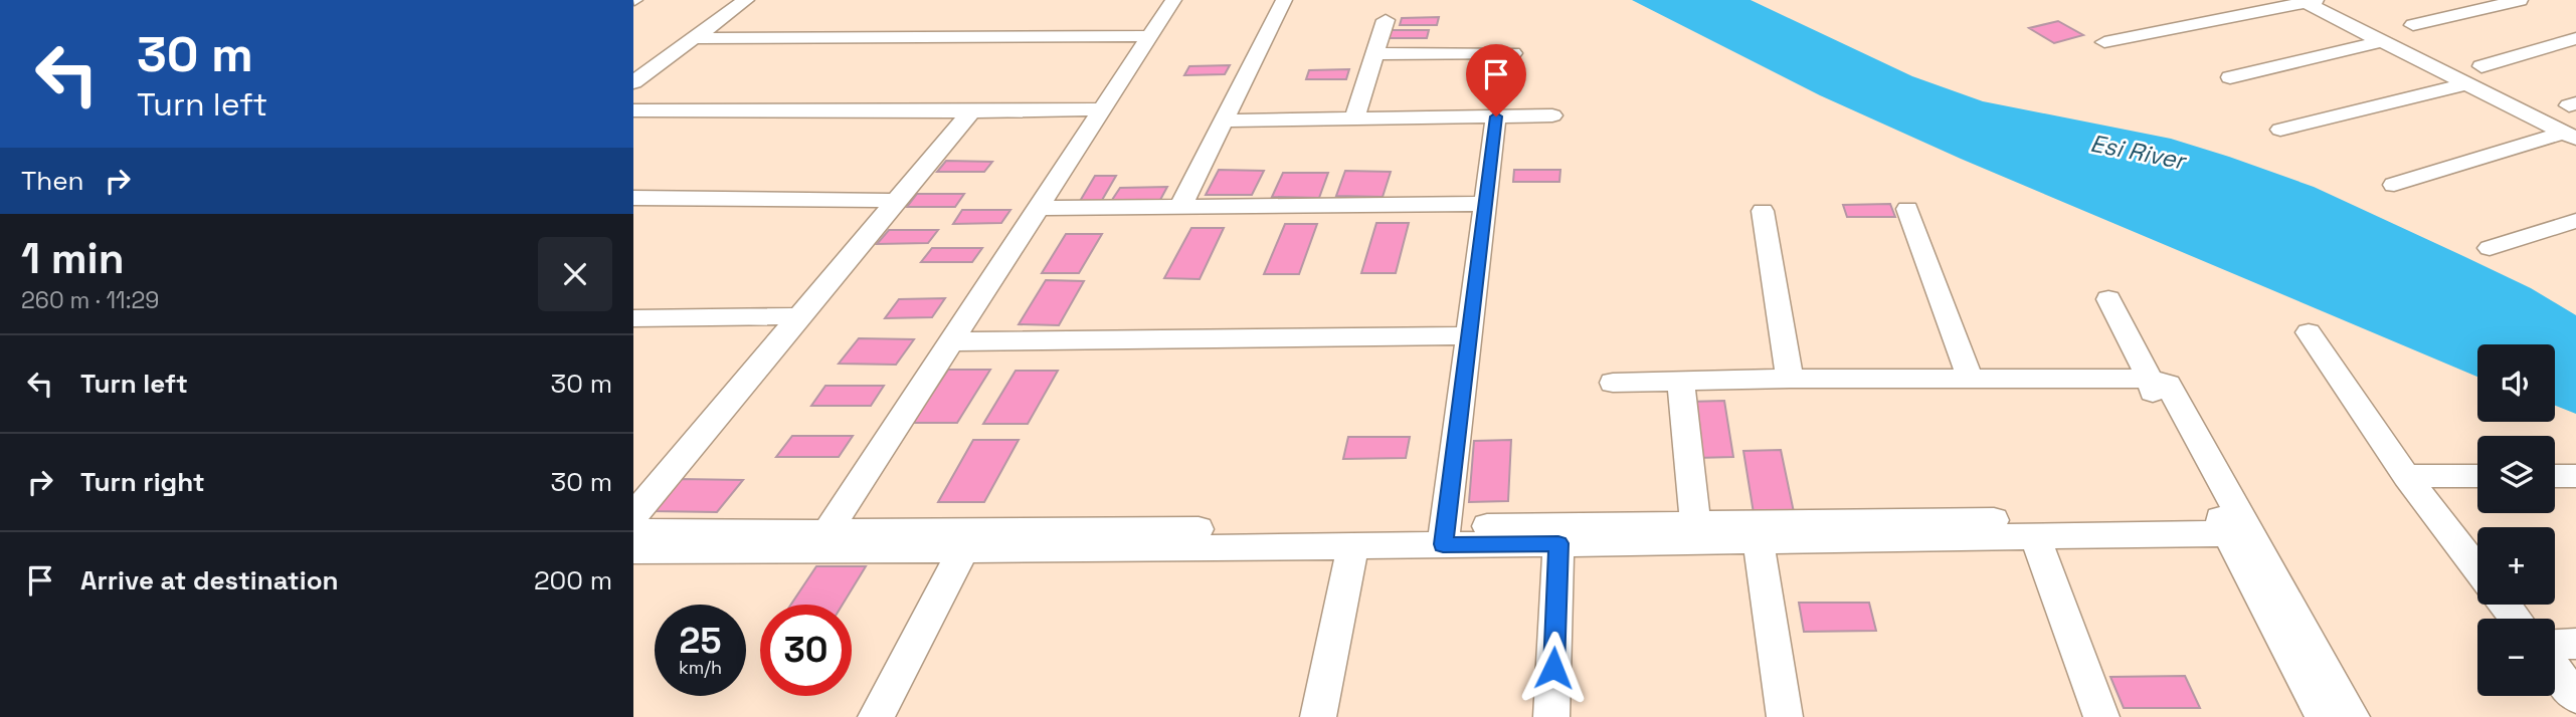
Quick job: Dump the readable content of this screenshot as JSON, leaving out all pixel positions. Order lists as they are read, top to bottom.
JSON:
{
  "water": ["Esi River"],
  "page": {
    "turn": ["30 m", "Turn left"],
    "then": "Then",
    "heading": ["1 min", "260 m · 11:29"],
    "list": [
      {
        "name": "Turn left",
        "value": "30 m"
      },
      {
        "name": "Turn right",
        "value": "30 m"
      },
      {
        "name": "Arrive at destination",
        "value": "200 m"
      }
    ],
    "map_buttons": ["+", "−"],
    "speed": "25 km/h",
    "limit": "30"
  }
}
